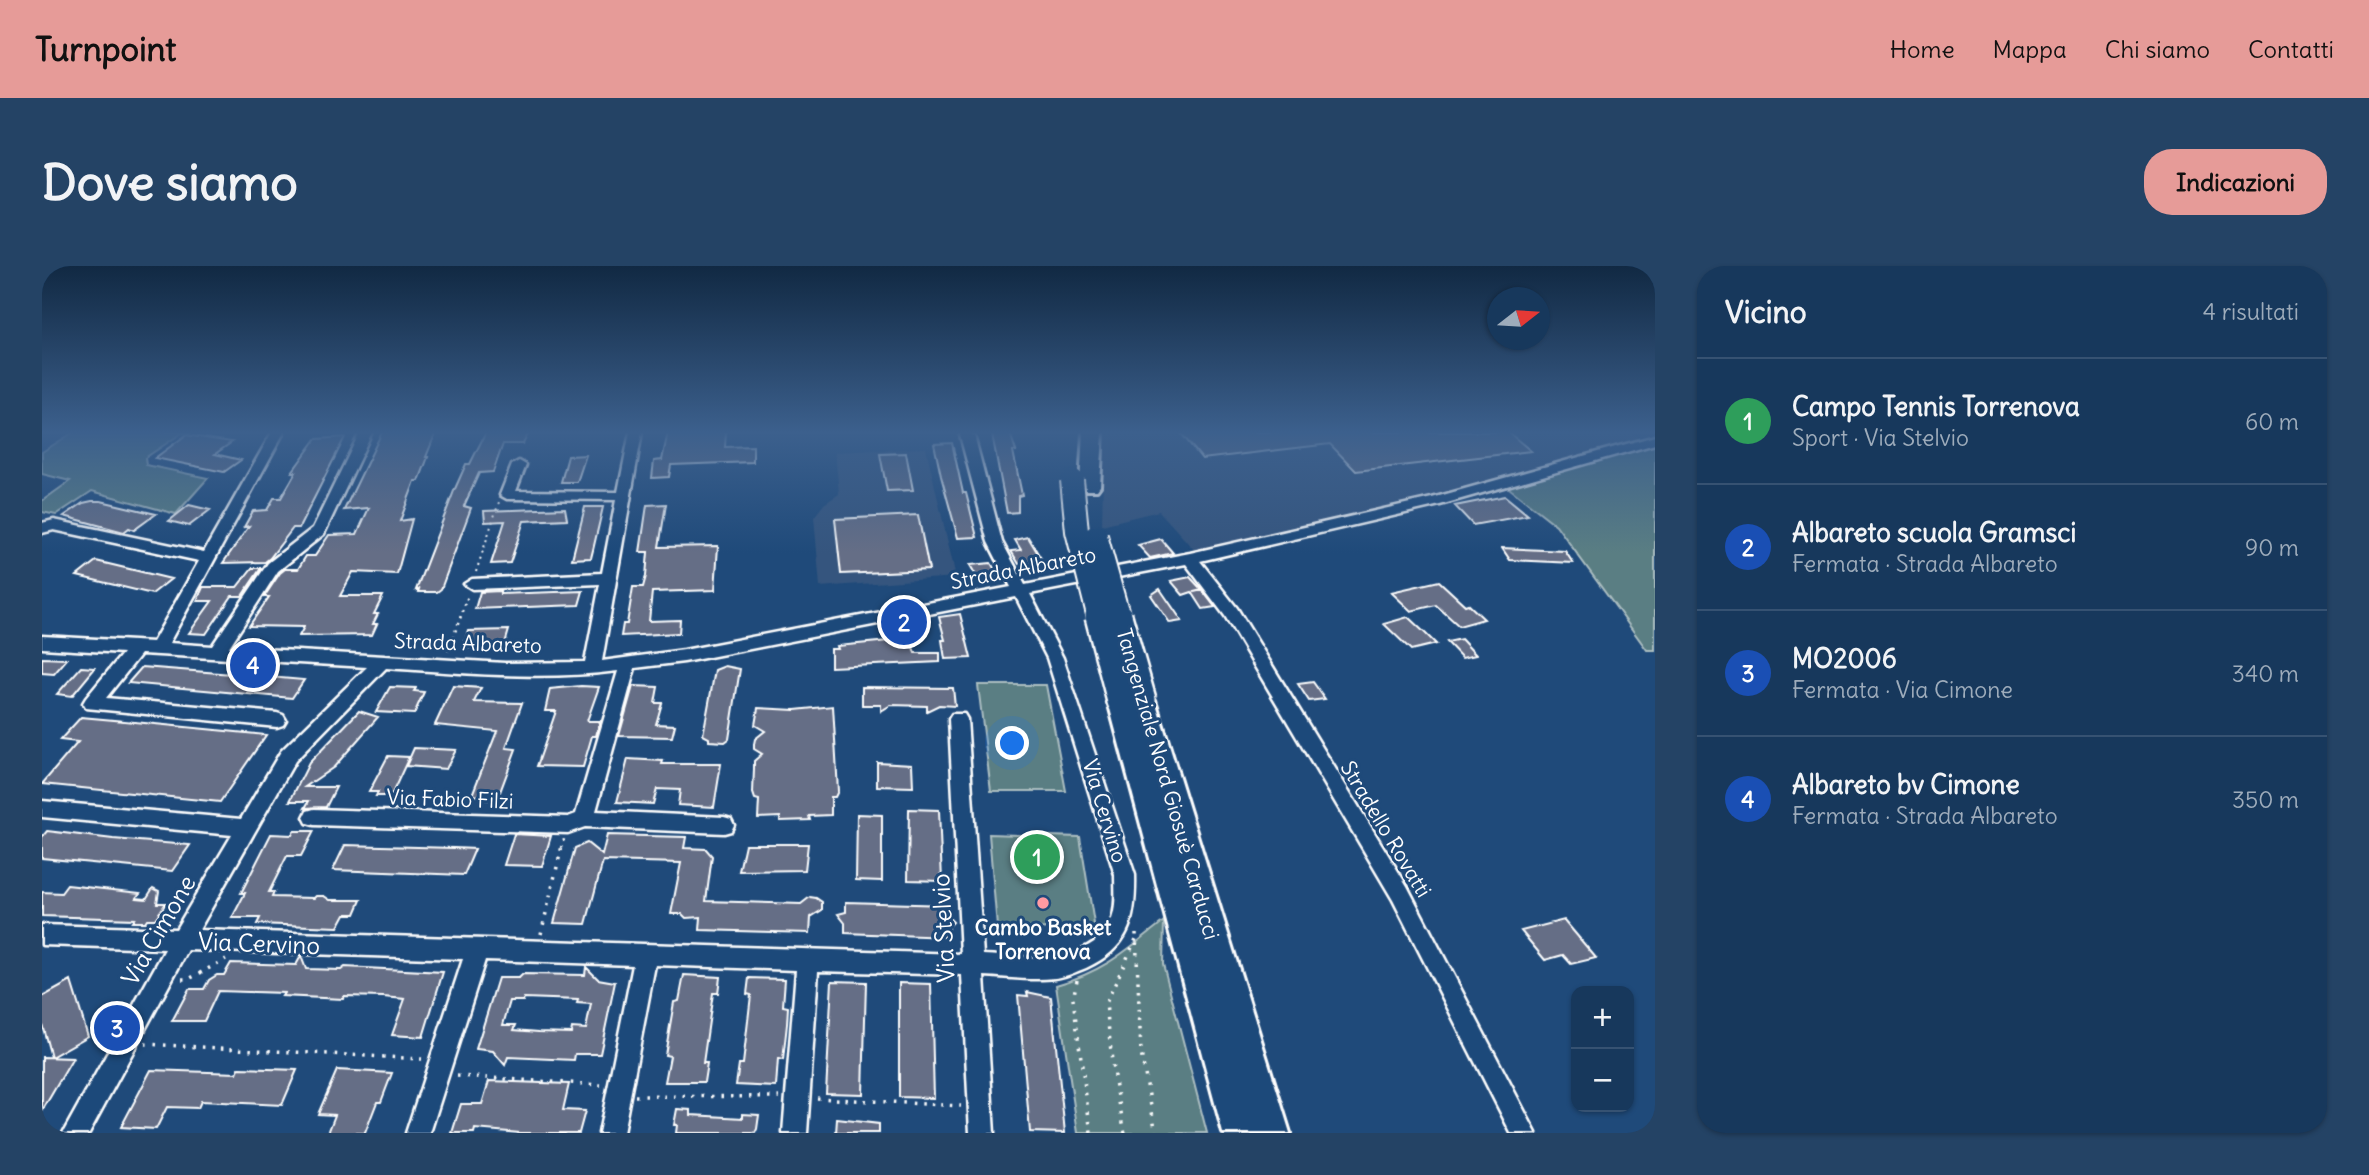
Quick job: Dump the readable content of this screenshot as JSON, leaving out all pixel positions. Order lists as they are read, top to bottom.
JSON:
{
  "streets": {
    "highway": ["Tangenziale Nord Giosuè Carducci"],
    "street": [
      "Strada Albareto",
      "Via Fabio Filzi",
      "Via Cervino",
      "Stradello Rovatti",
      "Via Stelvio",
      "Via Cimone"
    ]
  },
  "crossings": [
    ["Strada Albareto", "Via Cervino"],
    ["Strada Albareto", "Stradello Rovatti"],
    ["Strada Albareto", "Via Cimone"],
    ["Via Cervino", "Via Stelvio"],
    ["Via Cervino", "Via Cimone"]
  ],
  "places": ["Cambo Basket Torrenova"],
  "north": "right",
  "page": {
    "header": "Turnpoint",
    "nav": [
      "Home",
      "Mappa",
      "Chi siamo",
      "Contatti"
    ],
    "buttons": "Indicazioni",
    "title": "Dove siamo",
    "heading": ["Vicino", "4 risultati"],
    "list": [
      {
        "mark": "1",
        "name": "Campo Tennis Torrenova",
        "note": "Sport · Via Stelvio",
        "value": "60 m"
      },
      {
        "mark": "2",
        "name": "Albareto scuola Gramsci",
        "note": "Fermata · Strada Albareto",
        "value": "90 m"
      },
      {
        "mark": "3",
        "name": "MO2006",
        "note": "Fermata · Via Cimone",
        "value": "340 m"
      },
      {
        "mark": "4",
        "name": "Albareto bv Cimone",
        "note": "Fermata · Strada Albareto",
        "value": "350 m"
      }
    ],
    "pins": [
      "2",
      "4",
      "1",
      "3"
    ],
    "map_buttons": ["+", "−"]
  }
}
